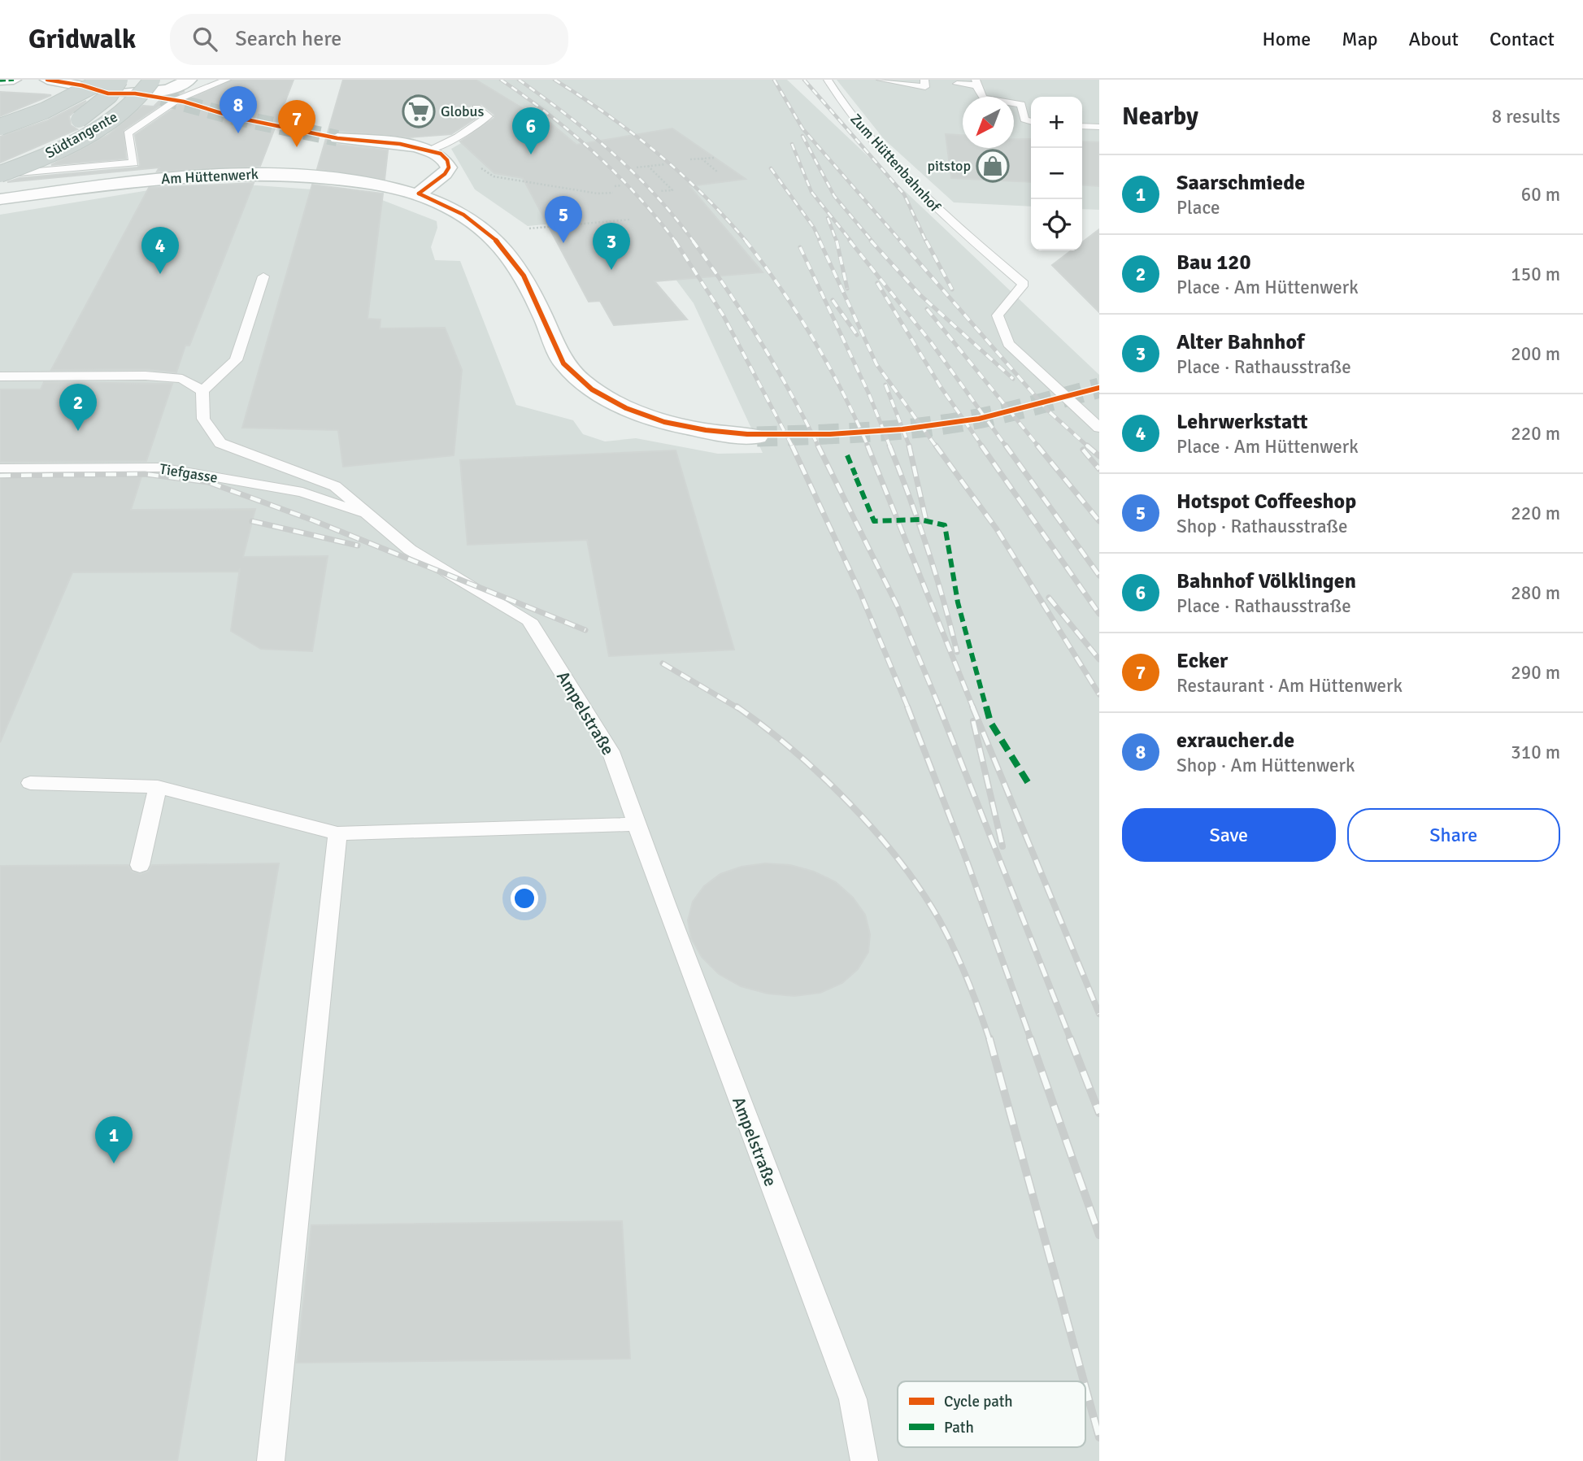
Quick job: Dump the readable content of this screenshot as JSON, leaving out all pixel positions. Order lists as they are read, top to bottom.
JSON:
{
  "streets": {
    "main road": ["Südtangente", "Am Hüttenwerk"],
    "lane": ["Zum Hüttenbahnhof", "Tiefgasse", "Ampelstraße"]
  },
  "crossings": [
    ["Tiefgasse", "Ampelstraße"]
  ],
  "places": {
    "supermarket": ["Globus"],
    "shop": ["pitstop"]
  },
  "legend": ["Cycle path", "Path"],
  "north": "bottom left",
  "page": {
    "header": "Gridwalk",
    "search": "Search here",
    "nav": [
      "Home",
      "Map",
      "About",
      "Contact"
    ],
    "heading": ["Nearby", "8 results"],
    "pins": [
      "8",
      "7",
      "6",
      "5",
      "3",
      "4",
      "2",
      "1"
    ],
    "map_buttons": ["+", "−"],
    "list": [
      {
        "mark": "1",
        "name": "Saarschmiede",
        "note": "Place",
        "value": "60 m"
      },
      {
        "mark": "2",
        "name": "Bau 120",
        "note": "Place · Am Hüttenwerk",
        "value": "150 m"
      },
      {
        "mark": "3",
        "name": "Alter Bahnhof",
        "note": "Place · Rathausstraße",
        "value": "200 m"
      },
      {
        "mark": "4",
        "name": "Lehrwerkstatt",
        "note": "Place · Am Hüttenwerk",
        "value": "220 m"
      },
      {
        "mark": "5",
        "name": "Hotspot Coffeeshop",
        "note": "Shop · Rathausstraße",
        "value": "220 m"
      },
      {
        "mark": "6",
        "name": "Bahnhof Völklingen",
        "note": "Place · Rathausstraße",
        "value": "280 m"
      },
      {
        "mark": "7",
        "name": "Ecker",
        "note": "Restaurant · Am Hüttenwerk",
        "value": "290 m"
      },
      {
        "mark": "8",
        "name": "exraucher.de",
        "note": "Shop · Am Hüttenwerk",
        "value": "310 m"
      }
    ],
    "buttons": ["Save", "Share"]
  }
}
